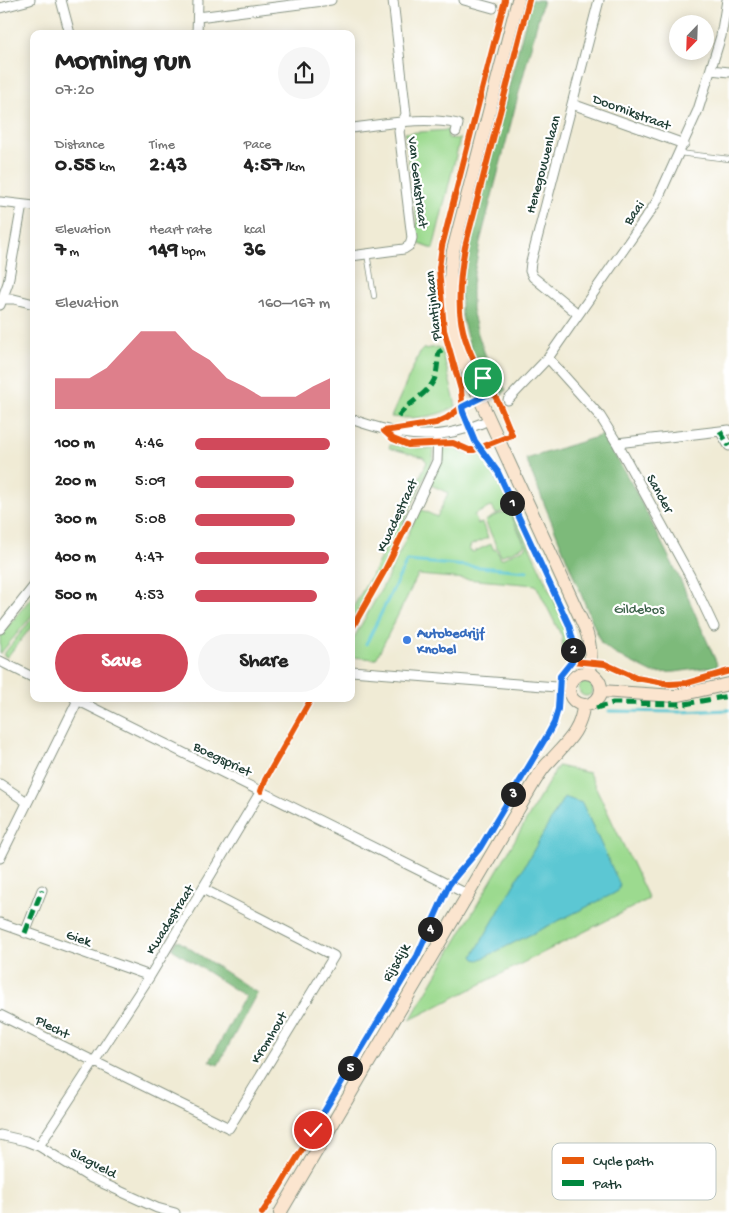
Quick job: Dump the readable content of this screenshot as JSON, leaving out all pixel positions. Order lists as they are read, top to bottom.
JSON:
{
  "streets": {
    "main road": ["Plantijnlaan", "Rijsdijk"],
    "street": [
      "Doornikstraat",
      "Henegouwenlaan",
      "Van Genkstraat",
      "Baai",
      "Sander",
      "Kwadestraat",
      "Boegspriet",
      "Giek",
      "Plecht",
      "Kromhout",
      "Slagveld"
    ]
  },
  "crossings": [
    ["Doornikstraat", "Henegouwenlaan"],
    ["Doornikstraat", "Baai"],
    ["Henegouwenlaan", "Baai"],
    ["Baai", "Sander"],
    ["Plantijnlaan", "Rijsdijk"],
    ["Kwadestraat", "Boegspriet"],
    ["Kwadestraat", "Giek"],
    ["Kwadestraat", "Plecht"],
    ["Kwadestraat", "Kromhout"],
    ["Kwadestraat", "Slagveld"],
    ["Boegspriet", "Rijsdijk"],
    ["Plecht", "Kromhout"]
  ],
  "parks": ["Gildebos"],
  "places": ["Autobedrijf Knobel"],
  "legend": ["Cycle path", "Path"],
  "north": "bottom left",
  "page": {
    "heading": ["Morning run", "07:20"],
    "stats": [
      ["Distance", "0.55 km"],
      ["Time", "2:43"],
      ["Pace", "4:57 /km"],
      ["Elevation", "7 m"],
      ["Heart rate", "149 bpm"],
      ["kcal", "36"]
    ],
    "chart": ["Elevation", "160–167 m"],
    "list": [
      {
        "name": "100 m",
        "note": "4:46"
      },
      {
        "name": "200 m",
        "note": "5:09"
      },
      {
        "name": "300 m",
        "note": "5:08"
      },
      {
        "name": "400 m",
        "note": "4:47"
      },
      {
        "name": "500 m",
        "note": "4:53"
      }
    ],
    "pins": [
      "1",
      "2",
      "3",
      "4",
      "5"
    ],
    "buttons": ["Save", "Share"]
  }
}
